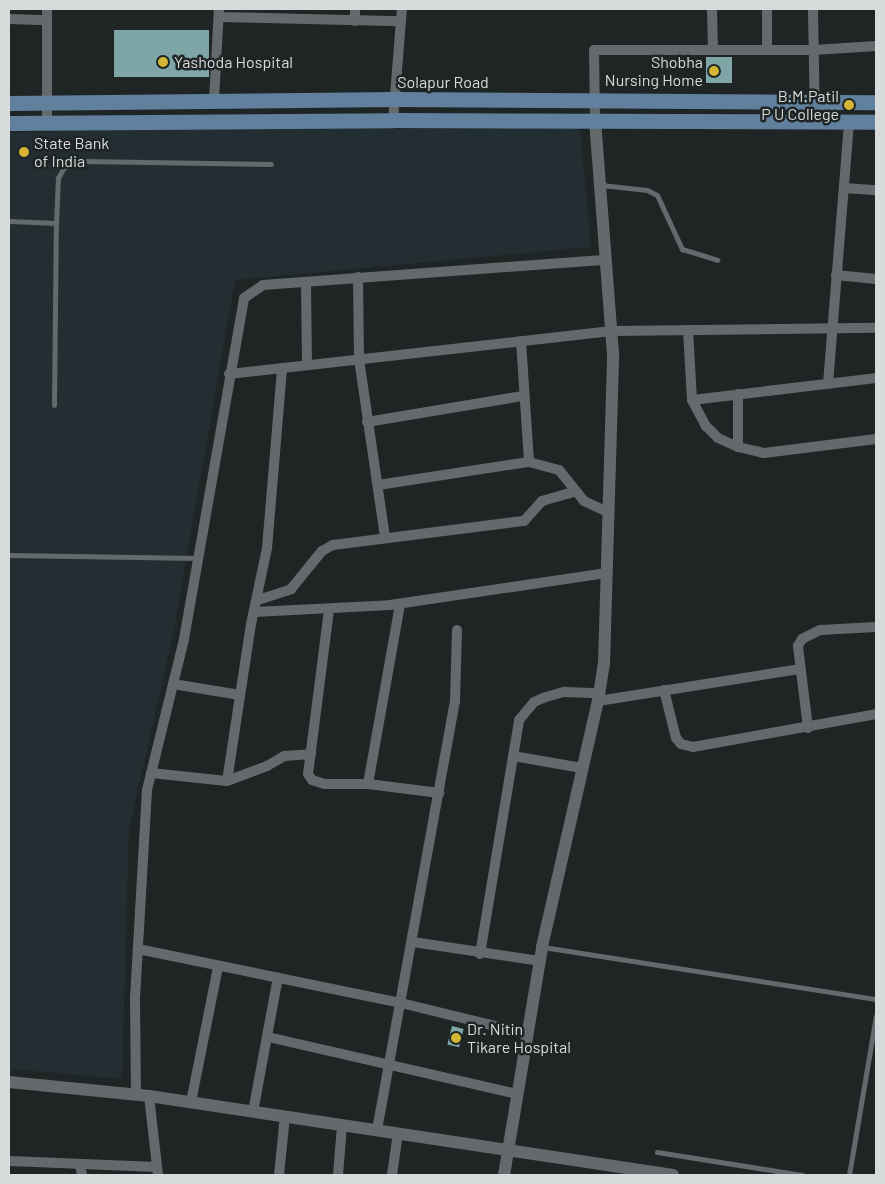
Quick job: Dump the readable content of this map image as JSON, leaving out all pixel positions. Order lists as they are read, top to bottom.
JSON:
{
  "streets": {
    "main road": ["Solapur Road"]
  },
  "places": [
    "Yashoda Hospital",
    "Shobha Nursing Home",
    "B.M.Patil P U College",
    "State Bank of India",
    "Dr. Nitin Tikare Hospital"
  ]
}
